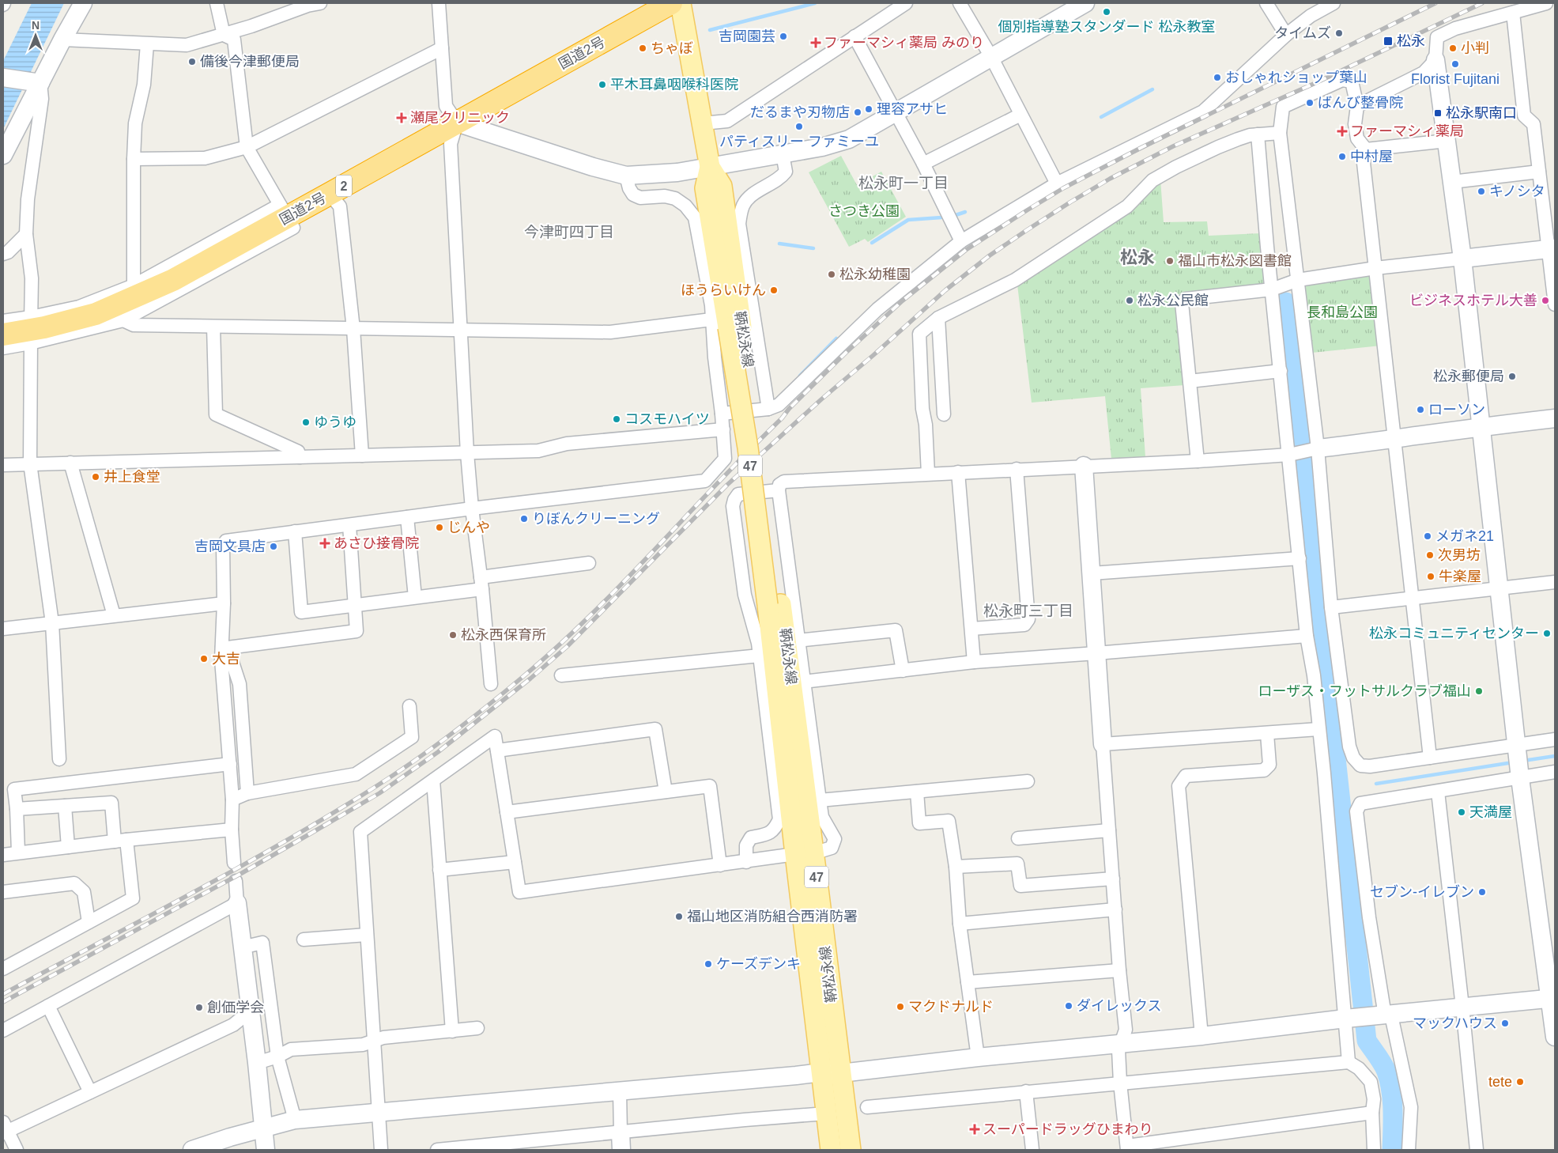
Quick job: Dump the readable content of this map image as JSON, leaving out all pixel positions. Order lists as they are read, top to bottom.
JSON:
{
  "streets": {
    "highway": ["国道2号", "2"],
    "main road": ["鞆松永線", "47"]
  },
  "districts": [
    "松永町一丁目",
    "今津町四丁目",
    "松永",
    "松永町三丁目"
  ],
  "parks": ["さつき公園", "長和島公園"],
  "places": {
    "other": [
      "個別指導塾スタンダード 松永教室",
      "タイムズ",
      "吉岡園芸",
      "ちゃぼ",
      "小判",
      "備後今津郵便局",
      "Florist Fujitani",
      "おしゃれショップ葉山",
      "平木耳鼻咽喉科医院",
      "ばんび整骨院",
      "理容アサヒ",
      "だるまや刃物店",
      "パティスリー ファミーユ",
      "中村屋",
      "キノシタ",
      "福山市松永図書館",
      "松永幼稚園",
      "ほうらいけん",
      "松永公民館",
      "ビジネスホテル大善",
      "松永郵便局",
      "ローソン",
      "コスモハイツ",
      "ゆうゆ",
      "井上食堂",
      "りぼんクリーニング",
      "じんや",
      "メガネ21",
      "吉岡文具店",
      "次男坊",
      "牛楽屋",
      "松永コミュニティセンター",
      "松永西保育所",
      "大吉",
      "ローザス・フットサルクラブ福山",
      "天満屋",
      "セブン-イレブン",
      "福山地区消防組合西消防署",
      "ケーズデンキ",
      "ダイレックス",
      "マクドナルド",
      "創価学会",
      "マックハウス",
      "tete"
    ],
    "transit": ["松永", "松永駅南口"],
    "health": [
      "ファーマシィ薬局 みのり",
      "瀬尾クリニック",
      "ファーマシィ薬局",
      "あさひ接骨院",
      "スーパードラッグひまわり"
    ]
  },
  "north": "top"
}
